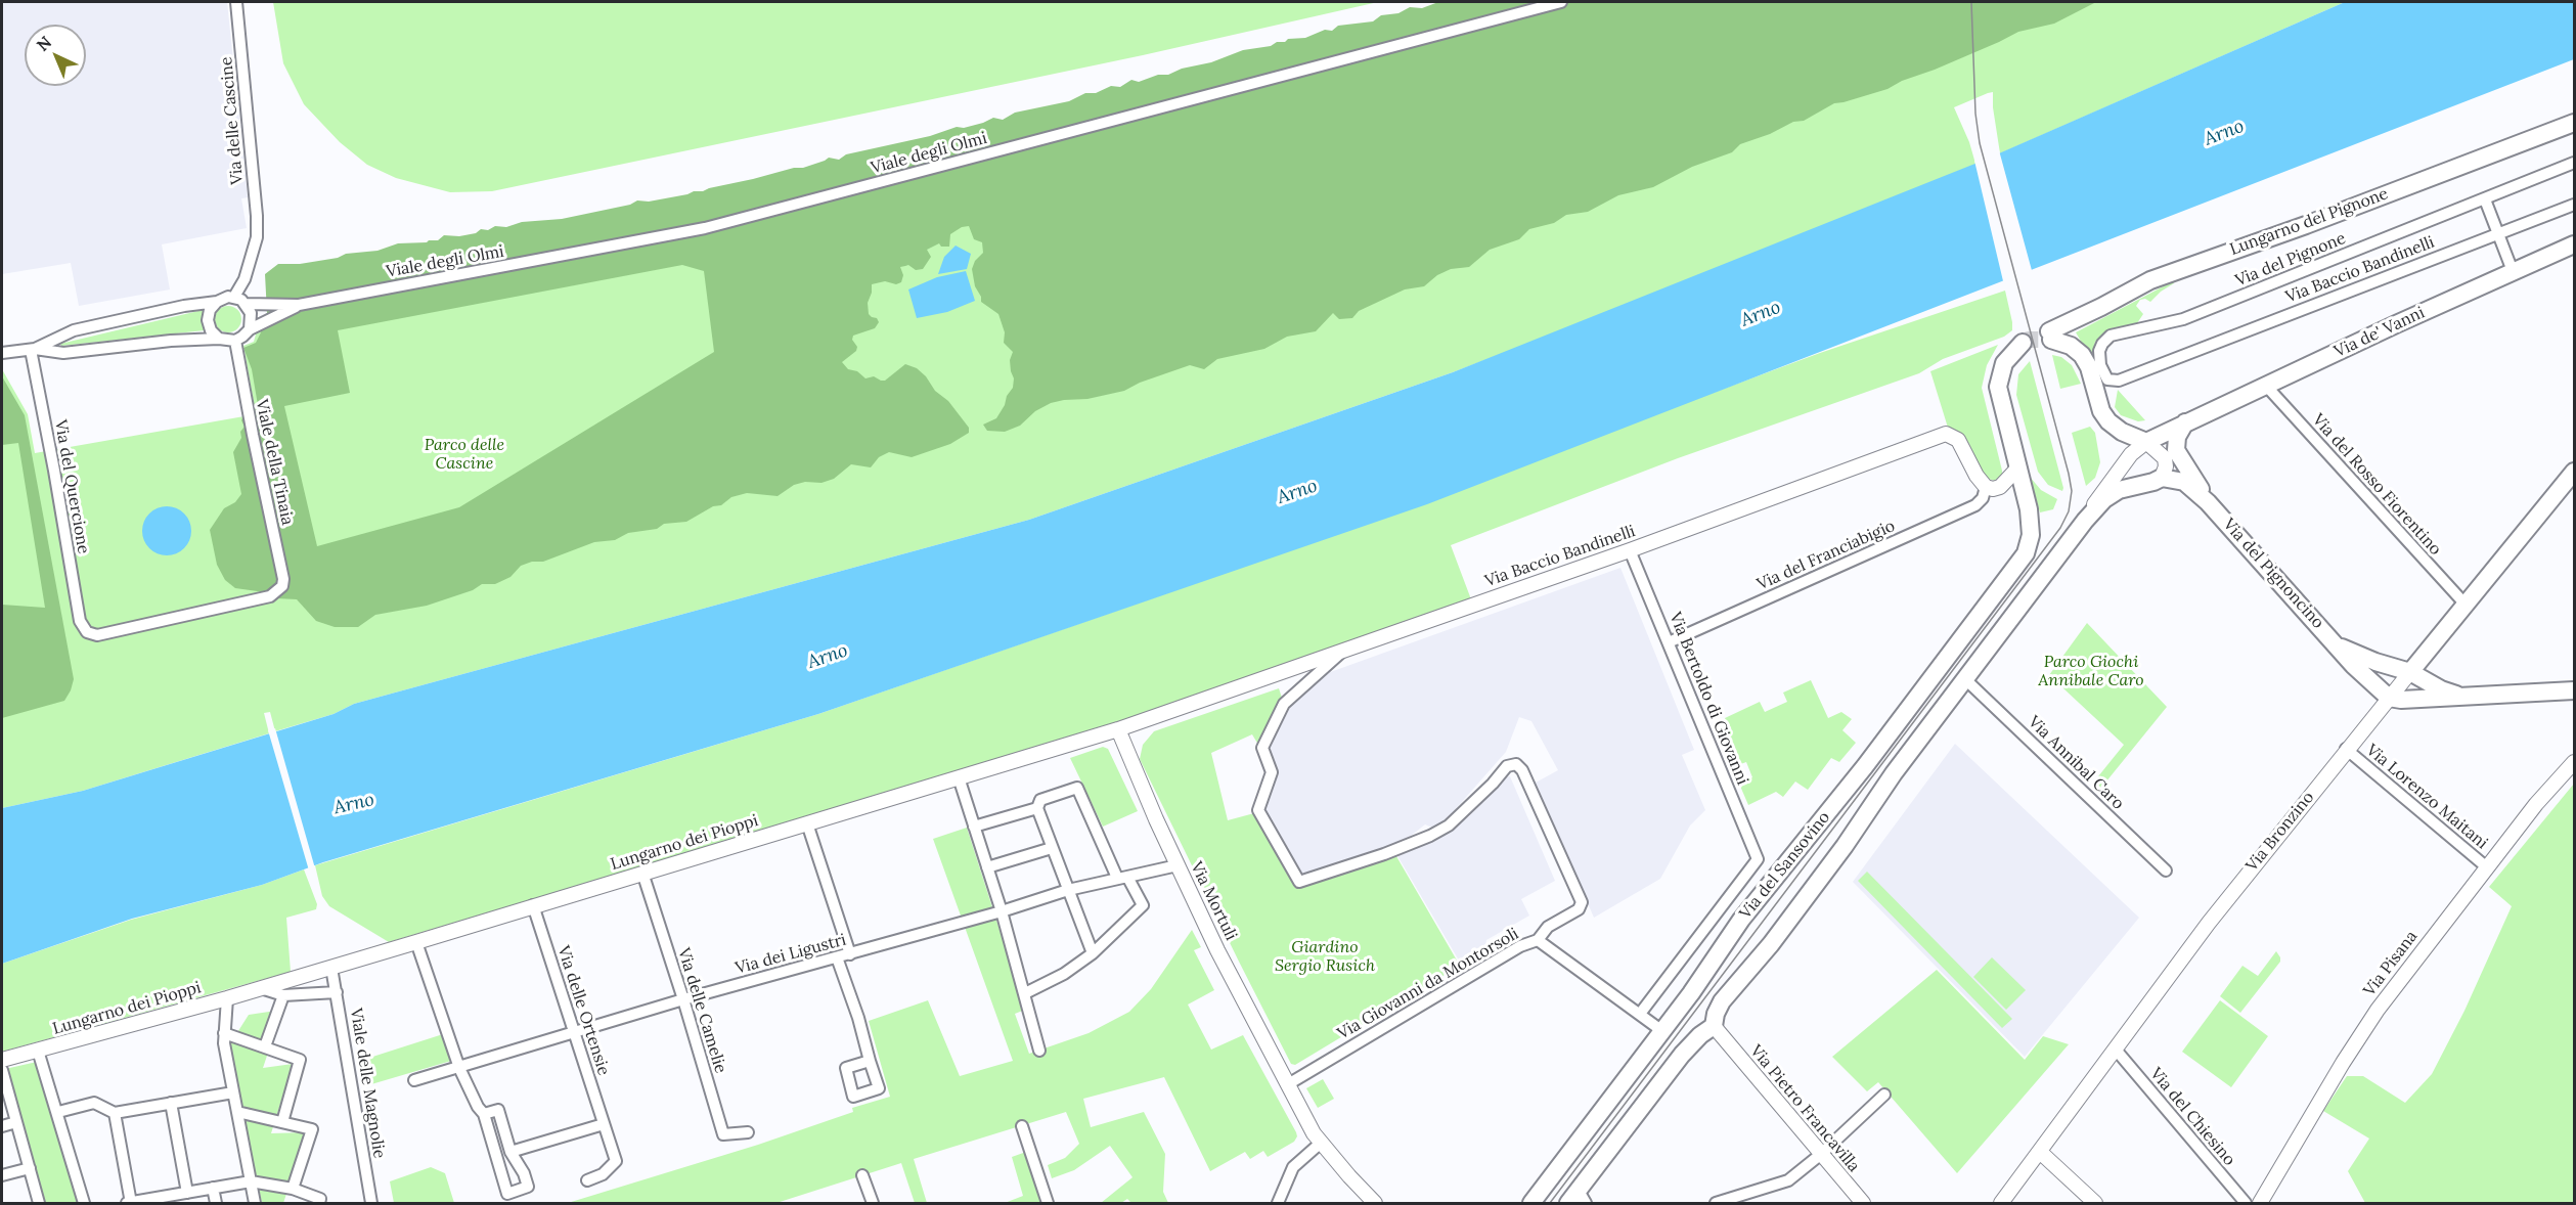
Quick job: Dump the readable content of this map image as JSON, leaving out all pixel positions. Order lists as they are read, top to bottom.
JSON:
{
  "streets": {
    "main road": [
      "Lungarno del Pignone",
      "Via de' Vanni",
      "Via del Pignoncino",
      "Via Bronzino",
      "Via del Sansovino"
    ],
    "street": [
      "Via delle Cascine",
      "Viale degli Olmi",
      "Via del Pignone",
      "Via Baccio Bandinelli",
      "Viale della Tinaia",
      "Via del Rosso Fiorentino",
      "Via del Quercione",
      "Via del Franciabigio",
      "Via Bertoldo di Giovanni",
      "Via Annibal Caro",
      "Via Lorenzo Maitani",
      "Lungarno dei Pioppi",
      "Via Mortuli",
      "Via dei Ligustri",
      "Via Pisana",
      "Via Giovanni da Montorsoli",
      "Via delle Ortensie",
      "Via delle Camelie",
      "Viale delle Magnolie",
      "Via Pietro Francavilla",
      "Via del Chiesino"
    ]
  },
  "crossings": [
    ["Via delle Cascine", "Viale degli Olmi"],
    ["Via delle Cascine", "Viale della Tinaia"],
    ["Viale degli Olmi", "Viale della Tinaia"],
    ["Lungarno del Pignone", "Via de' Vanni"],
    ["Via del Pignone", "Via Baccio Bandinelli"],
    ["Via Baccio Bandinelli", "Via del Franciabigio"],
    ["Via Baccio Bandinelli", "Via Bertoldo di Giovanni"],
    ["Via Baccio Bandinelli", "Lungarno dei Pioppi"],
    ["Via Baccio Bandinelli", "Via Mortuli"],
    ["Via Baccio Bandinelli", "Via Giovanni da Montorsoli"],
    ["Via de' Vanni", "Via del Rosso Fiorentino"],
    ["Viale della Tinaia", "Via del Quercione"],
    ["Via del Rosso Fiorentino", "Via Bronzino"],
    ["Via del Franciabigio", "Via Bertoldo di Giovanni"],
    ["Via del Pignoncino", "Via Bronzino"],
    ["Via Bertoldo di Giovanni", "Via del Sansovino"],
    ["Via Annibal Caro", "Via del Sansovino"],
    ["Via Lorenzo Maitani", "Via Bronzino"],
    ["Via Lorenzo Maitani", "Via Pisana"],
    ["Via Bronzino", "Via del Chiesino"],
    ["Lungarno dei Pioppi", "Via Mortuli"],
    ["Lungarno dei Pioppi", "Via delle Ortensie"],
    ["Lungarno dei Pioppi", "Via delle Camelie"],
    ["Lungarno dei Pioppi", "Viale delle Magnolie"],
    ["Via del Sansovino", "Via Pietro Francavilla"],
    ["Via Mortuli", "Via dei Ligustri"],
    ["Via Mortuli", "Via Giovanni da Montorsoli"],
    ["Via dei Ligustri", "Via delle Ortensie"],
    ["Via dei Ligustri", "Via delle Camelie"]
  ],
  "water": ["Arno"],
  "parks": ["Parco delle Cascine", "Parco Giochi Annibale Caro", "Giardino Sergio Rusich"],
  "north": "top left"
}
